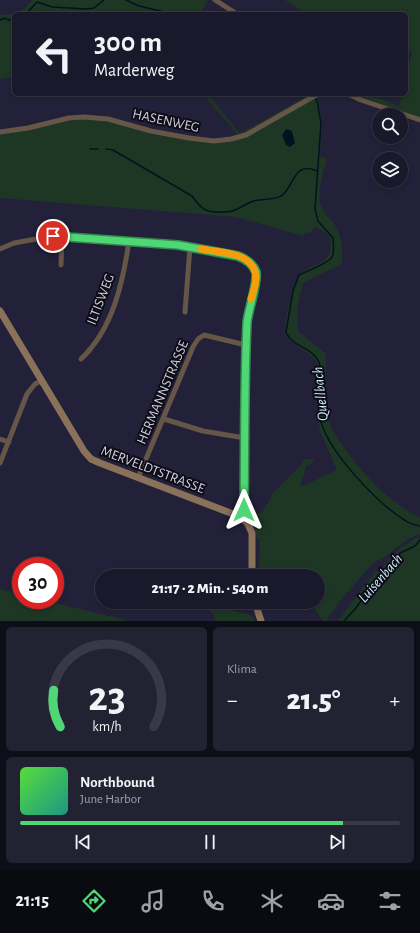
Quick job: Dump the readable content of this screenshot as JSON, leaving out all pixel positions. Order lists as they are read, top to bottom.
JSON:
{
  "streets": {
    "main road": ["MERVELDTSTRASSE"],
    "street": ["HASENWEG", "ILTISWEG", "HERMANNSTRASSE"]
  },
  "crossings": [
    ["HERMANNSTRASSE", "MERVELDTSTRASSE"]
  ],
  "water": ["Quellbach", "Luisenbach"],
  "page": {
    "turn": ["300 m", "Marderweg"],
    "limit": "30",
    "trip": "21:17 · 2 Min. · 540 m",
    "tile": "Klima",
    "heat": ["−", "21.5°", "+"],
    "song": ["Northbound", "June Harbor"],
    "tabs": "21:15",
    "gauge": ["23", "km/h"]
  }
}
